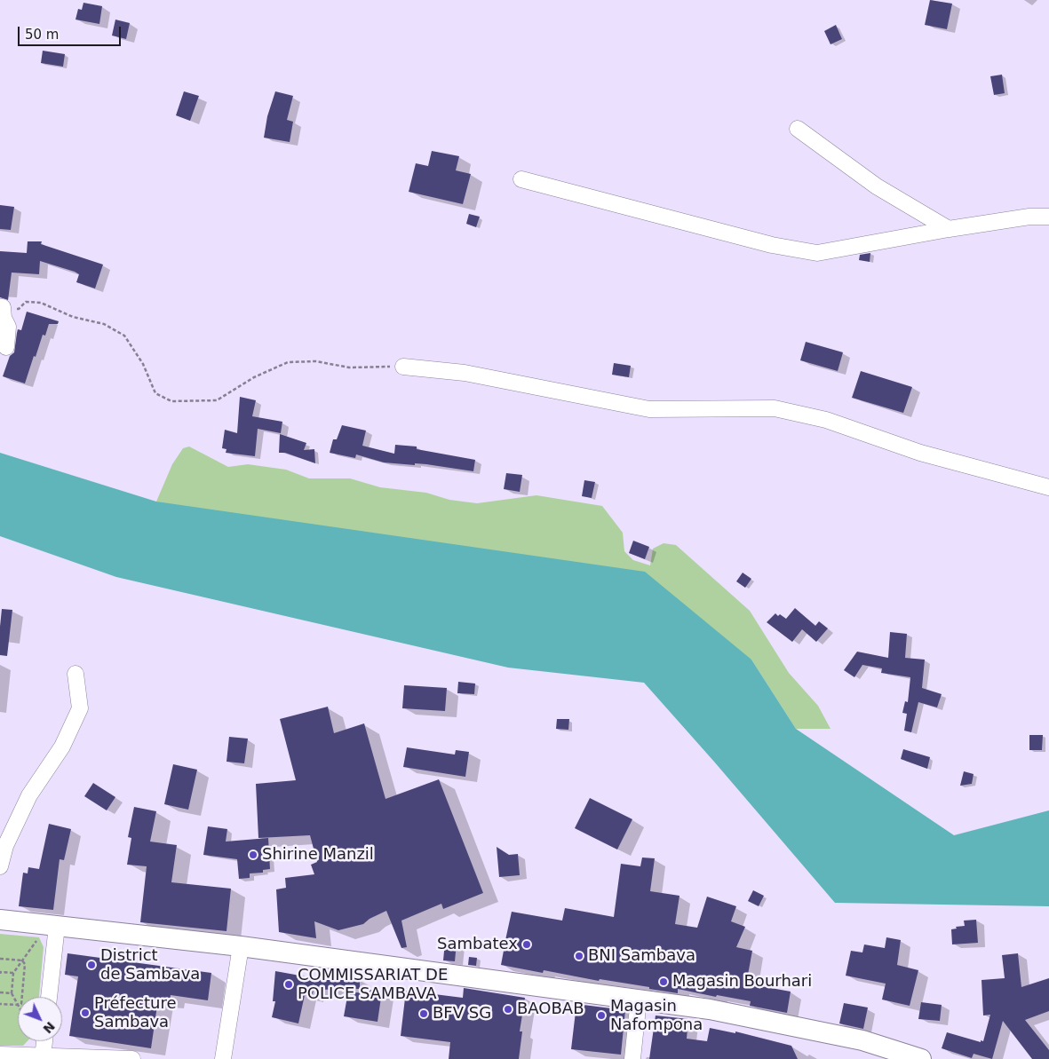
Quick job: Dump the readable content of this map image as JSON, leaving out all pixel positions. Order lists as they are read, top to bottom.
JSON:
{
  "places": [
    "Shirine Manzil",
    "Sambatex",
    "BNI Sambava",
    "District de Sambava",
    "Magasin Bourhari",
    "COMMISSARIAT DE POLICE SAMBAVA",
    "BAOBAB",
    "Préfecture Sambava",
    "BFV SG",
    "Magasin Nafompona"
  ],
  "scale_bar": "50 m",
  "north": "bottom right"
}
